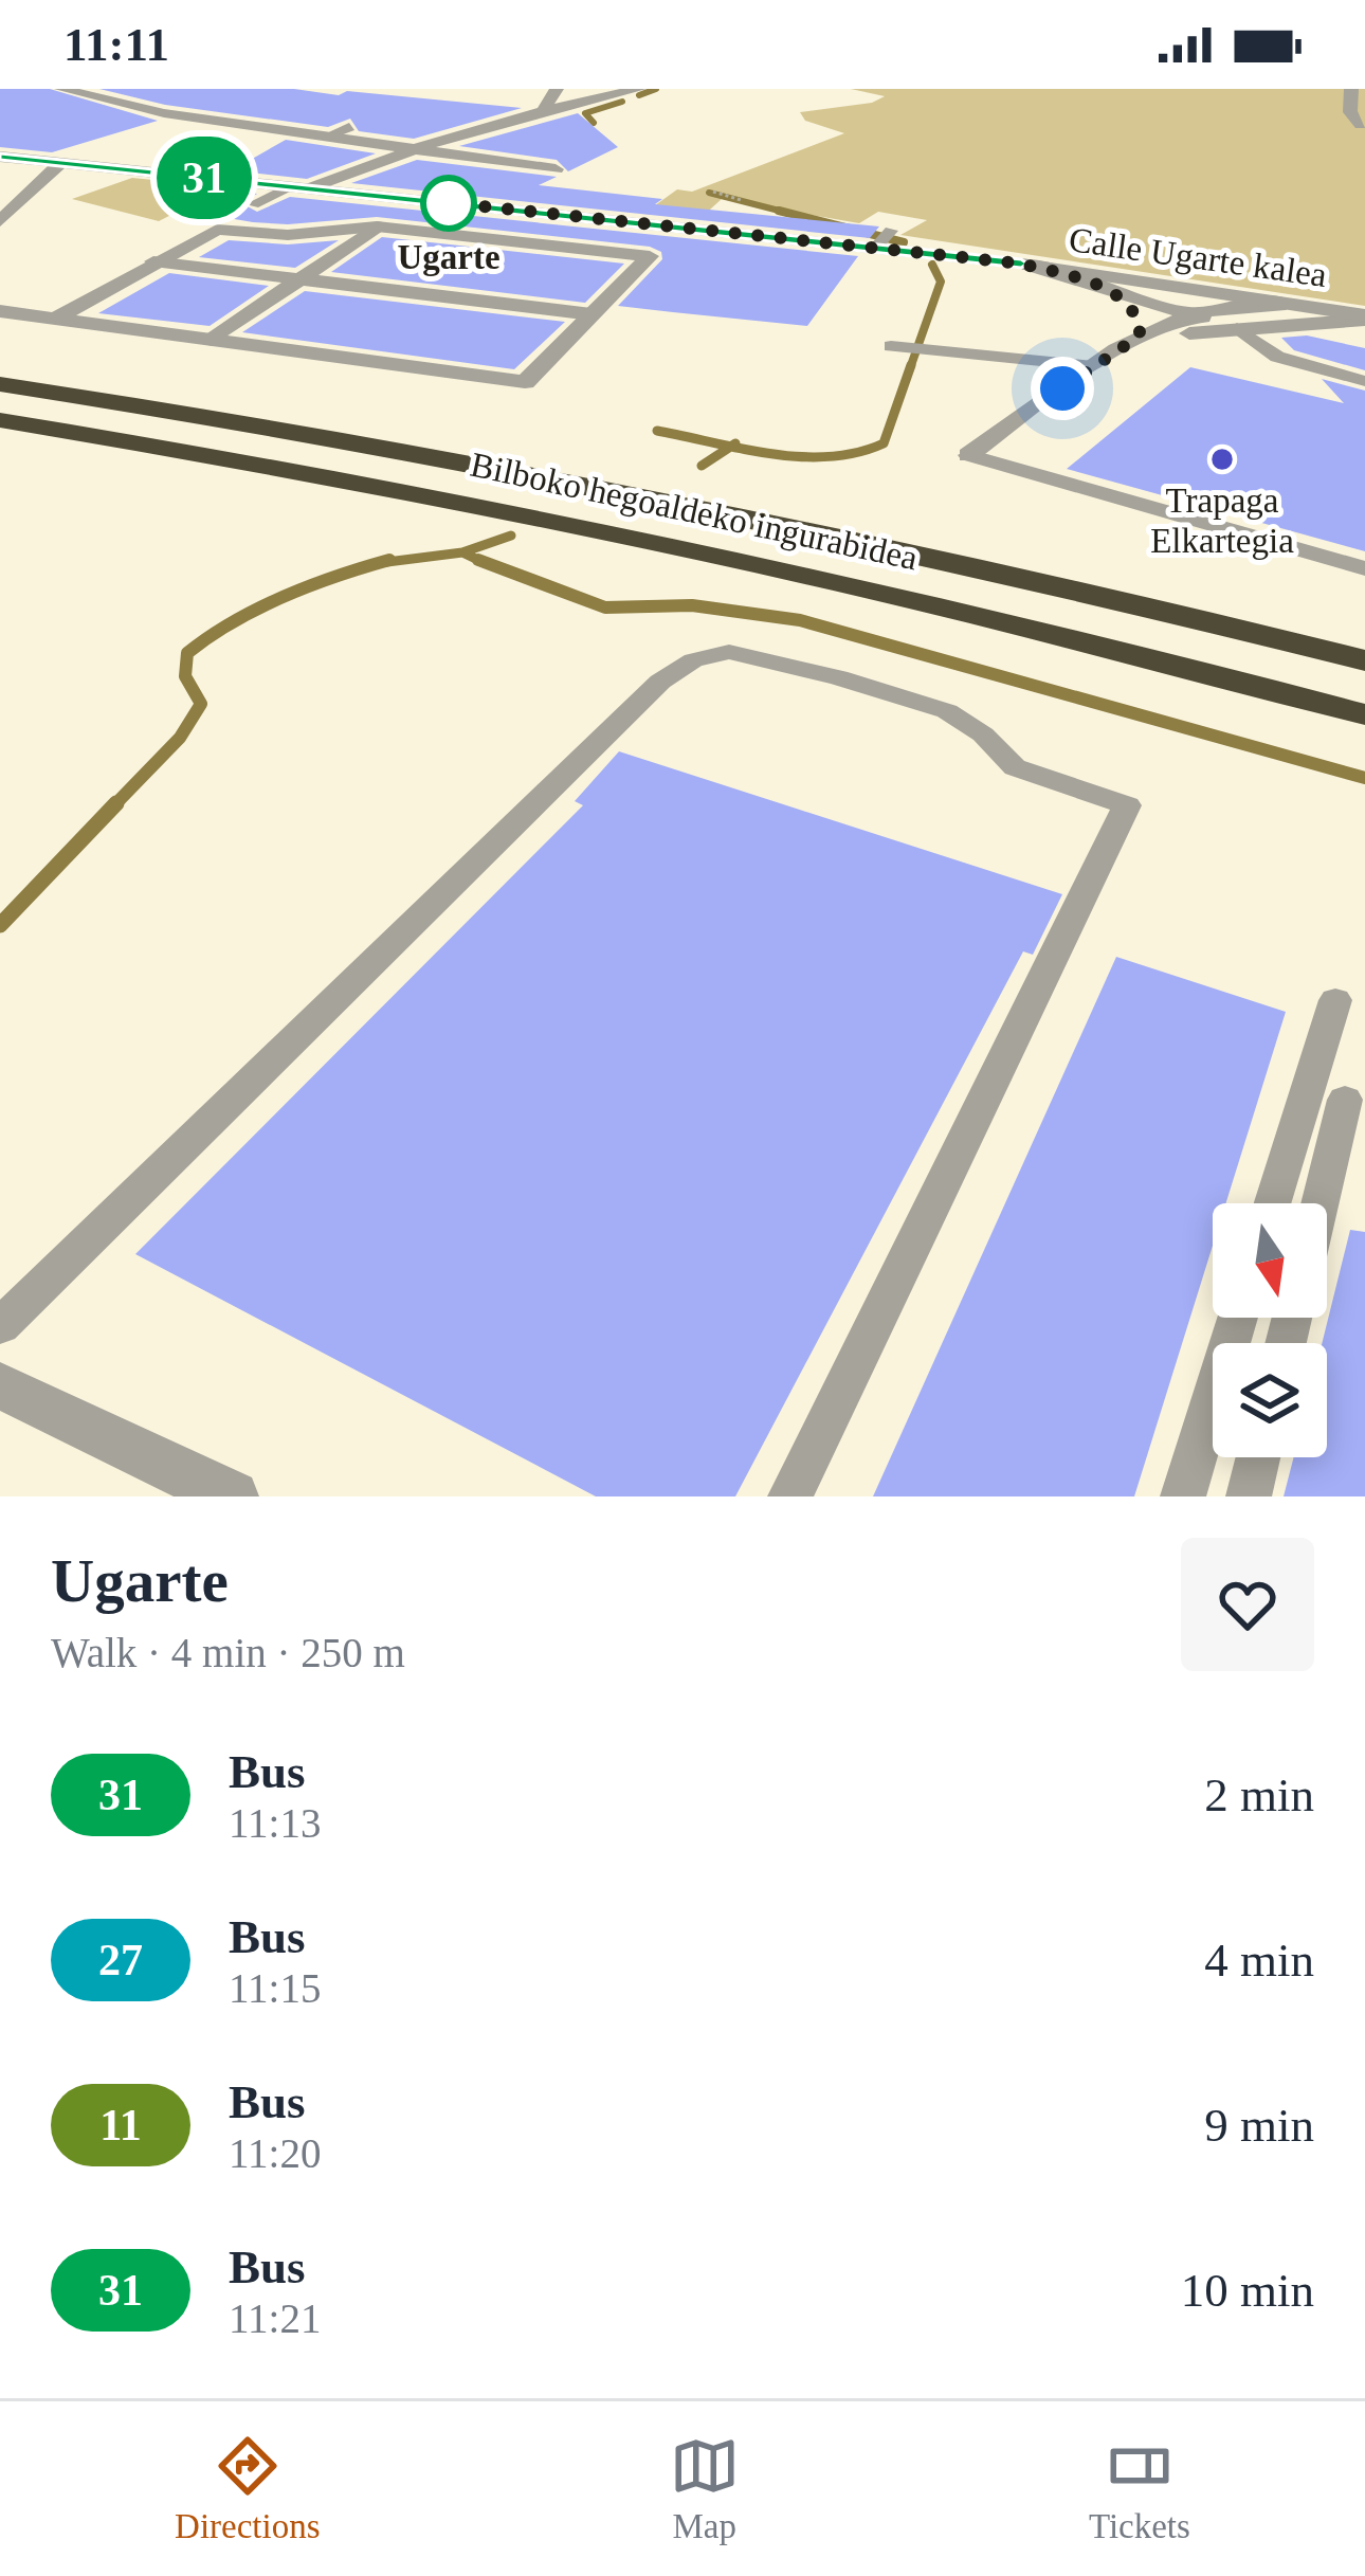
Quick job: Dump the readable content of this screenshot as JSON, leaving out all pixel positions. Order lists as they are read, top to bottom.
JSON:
{
  "streets": {
    "highway": ["Bilboko hegoaldeko ingurabidea"],
    "street": ["Calle Ugarte kalea"]
  },
  "places": ["Ugarte", "Trapaga Elkartegia"],
  "lines": ["bus line 31"],
  "north": "bottom",
  "page": {
    "status": "11:11",
    "on_map": "31",
    "heading": ["Ugarte", "Walk · 4 min · 250 m"],
    "list": [
      {
        "mark": "31",
        "name": "Bus",
        "note": "11:13",
        "value": "2 min"
      },
      {
        "mark": "27",
        "name": "Bus",
        "note": "11:15",
        "value": "4 min"
      },
      {
        "mark": "11",
        "name": "Bus",
        "note": "11:20",
        "value": "9 min"
      },
      {
        "mark": "31",
        "name": "Bus",
        "note": "11:21",
        "value": "10 min"
      }
    ],
    "tabs": ["Directions", "Map", "Tickets"]
  }
}
